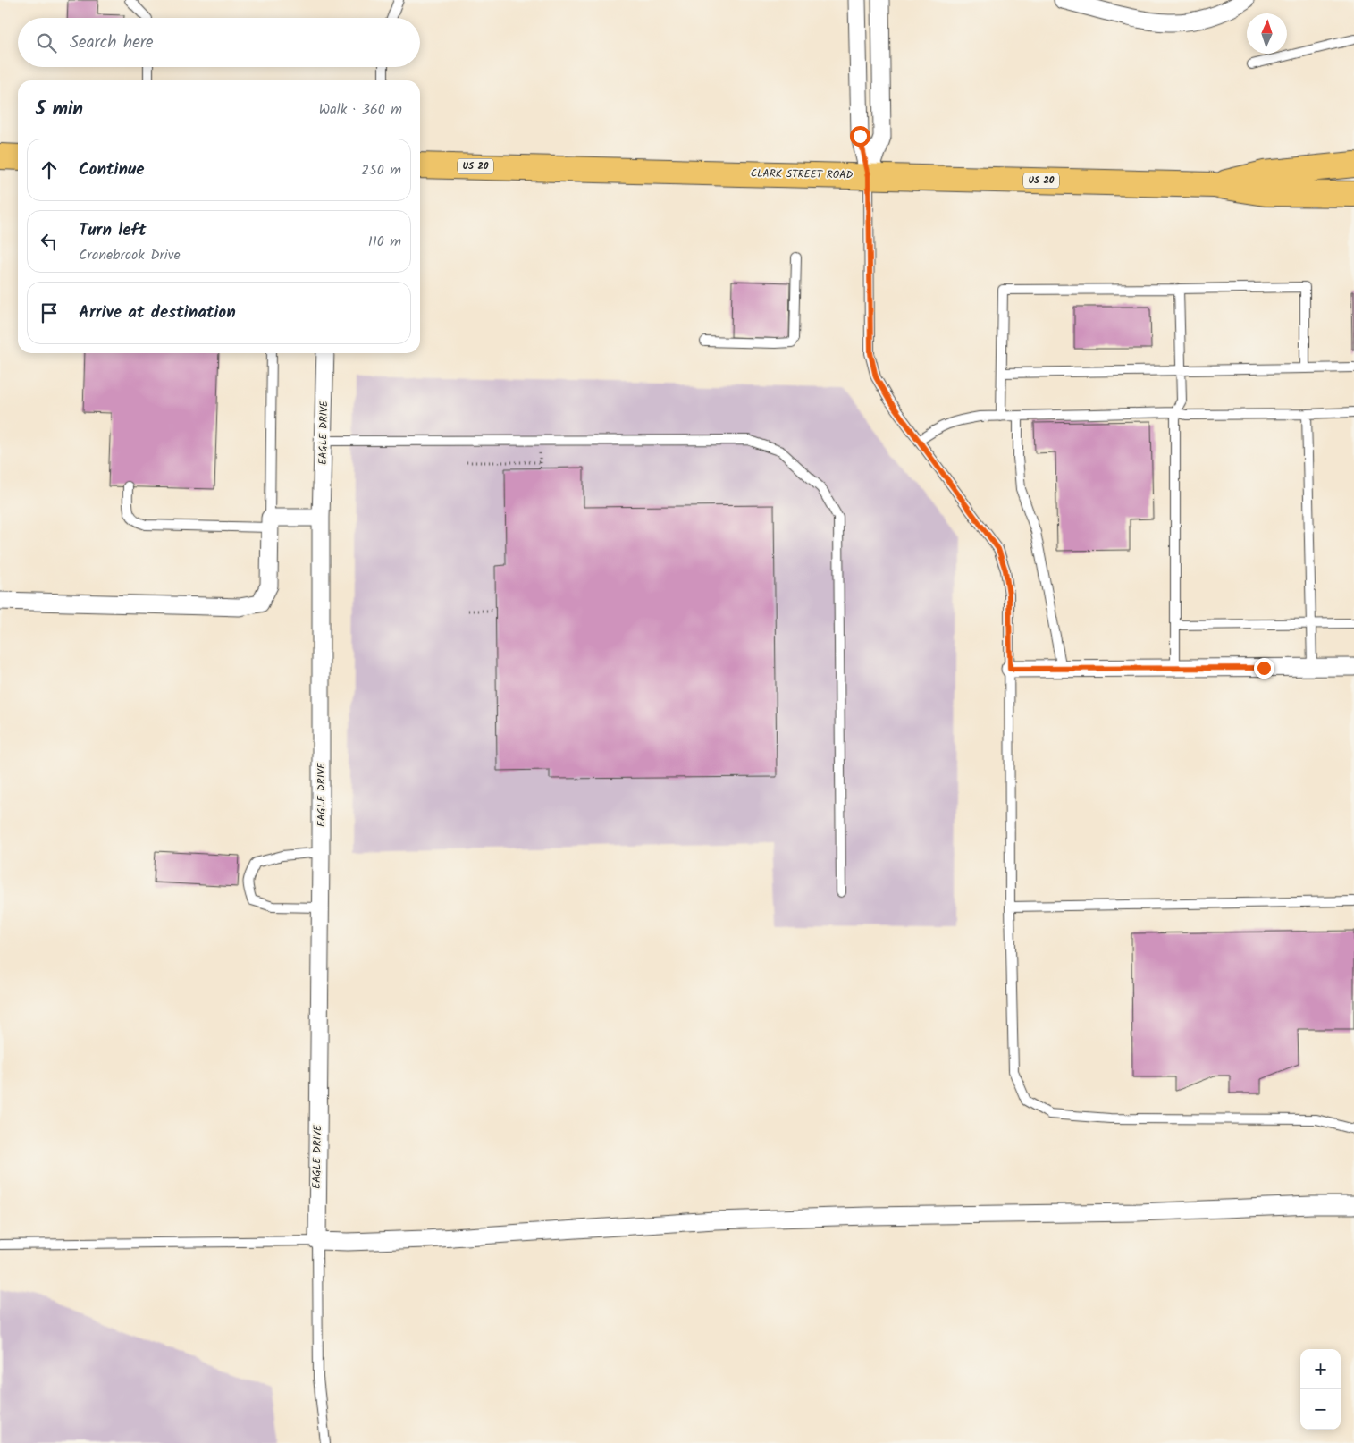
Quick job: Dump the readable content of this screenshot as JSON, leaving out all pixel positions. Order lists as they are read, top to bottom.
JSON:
{
  "streets": {
    "highway": ["US 20", "CLARK STREET ROAD"],
    "street": ["EAGLE DRIVE"]
  },
  "north": "top",
  "page": {
    "search": "Search here",
    "heading": ["5 min", "Walk · 360 m"],
    "list": [
      ["Continue", "250 m"],
      ["Turn left", "Cranebrook Drive", "110 m"],
      "Arrive at destination"
    ],
    "map_buttons": ["+", "−"]
  }
}
